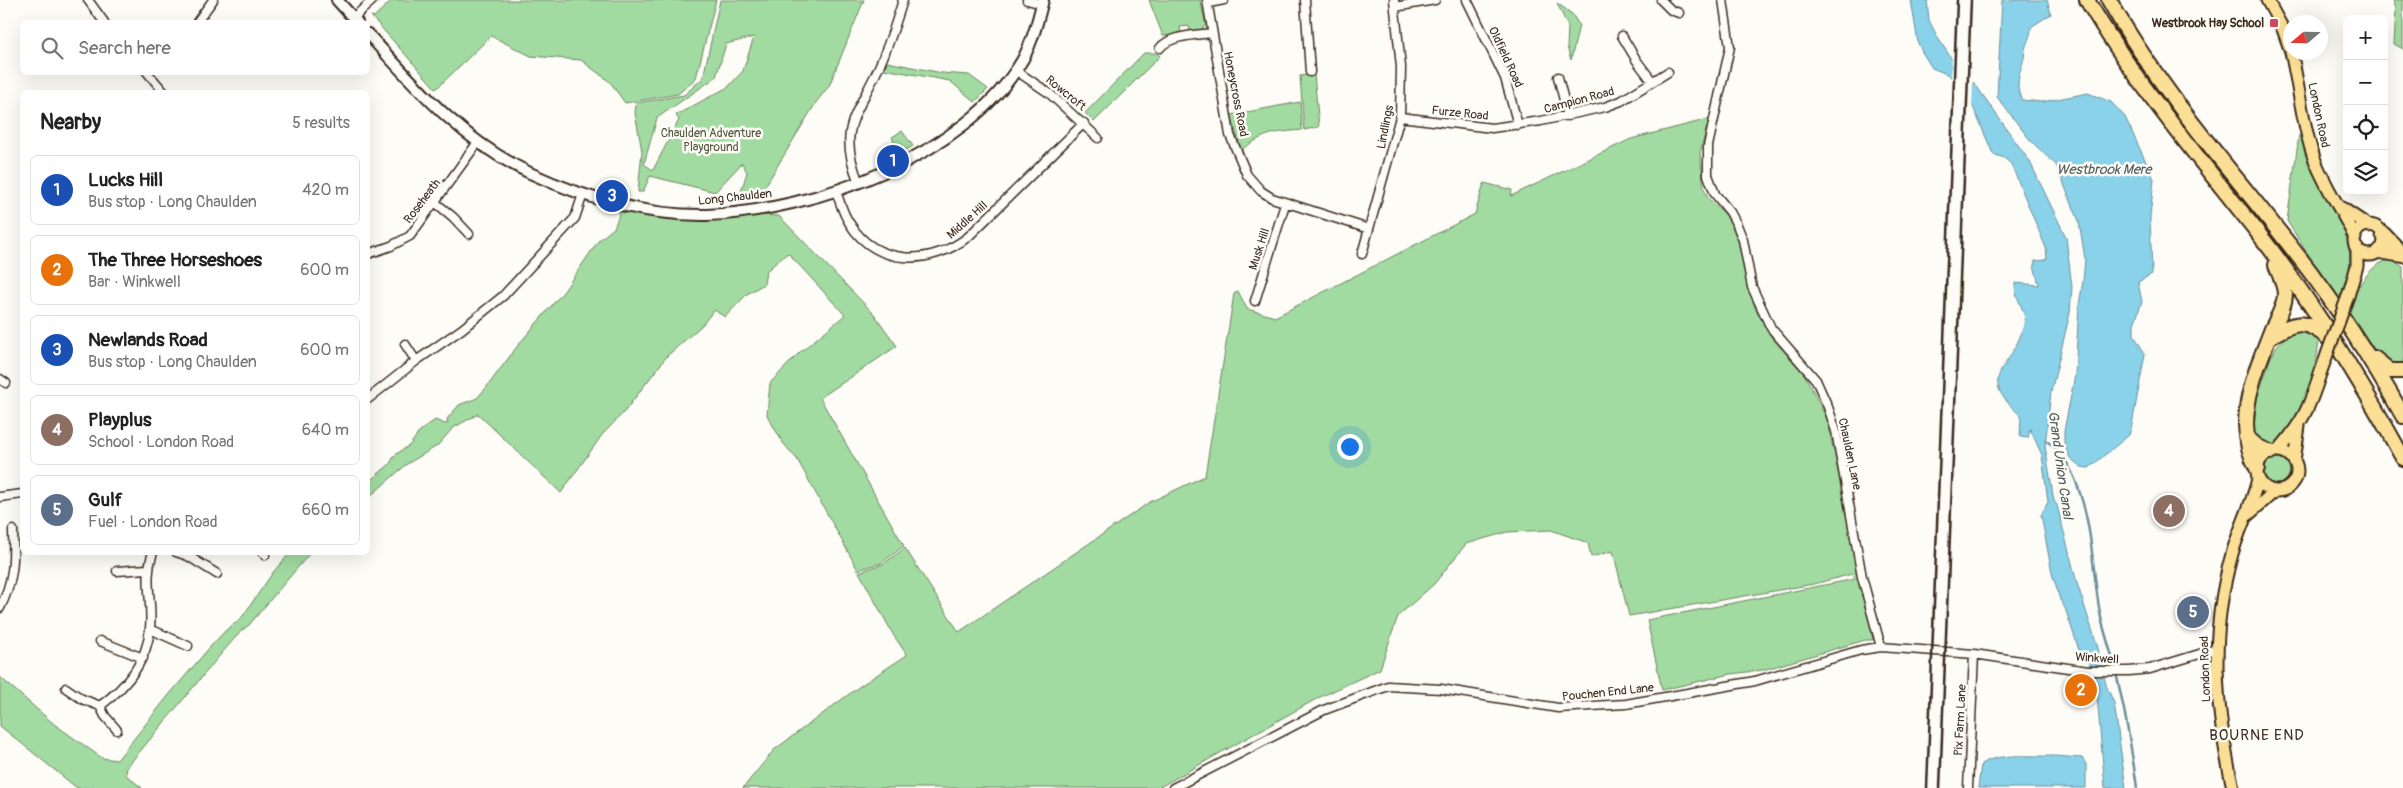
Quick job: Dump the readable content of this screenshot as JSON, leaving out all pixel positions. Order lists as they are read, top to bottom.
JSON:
{
  "streets": {
    "main road": ["London Road"],
    "street": [
      "Oldfield Road",
      "Rowcroft",
      "Honeycross Road",
      "Campion Road",
      "Furze Road",
      "Lindlings",
      "Long Chaulden",
      "Roseheath",
      "Middle Hill",
      "Musk Hill",
      "Chaulden Lane",
      "Winkwell",
      "Pouchen End Lane",
      "Pix Farm Lane"
    ]
  },
  "crossings": [
    ["Oldfield Road", "Campion Road"],
    ["Oldfield Road", "Furze Road"],
    ["Rowcroft", "Long Chaulden"],
    ["Rowcroft", "Middle Hill"],
    ["Honeycross Road", "Lindlings"],
    ["Honeycross Road", "Musk Hill"],
    ["Campion Road", "Furze Road"],
    ["Furze Road", "Lindlings"],
    ["London Road", "Winkwell"],
    ["Long Chaulden", "Roseheath"],
    ["Long Chaulden", "Middle Hill"],
    ["Chaulden Lane", "Pouchen End Lane"],
    ["Winkwell", "Pouchen End Lane"],
    ["Winkwell", "Pix Farm Lane"],
    ["Pouchen End Lane", "Pix Farm Lane"]
  ],
  "districts": ["BOURNE END"],
  "water": ["Westbrook Mere", "Grand Union Canal"],
  "parks": ["Chaulden Adventure Playground"],
  "places": {
    "transit": ["Westbrook Hay School"]
  },
  "north": "left",
  "page": {
    "map_buttons": ["+", "−"],
    "search": "Search here",
    "heading": ["Nearby", "5 results"],
    "pins": [
      "1",
      "3",
      "4",
      "5",
      "2"
    ],
    "list": [
      {
        "mark": "1",
        "name": "Lucks Hill",
        "note": "Bus stop · Long Chaulden",
        "value": "420 m"
      },
      {
        "mark": "2",
        "name": "The Three Horseshoes",
        "note": "Bar · Winkwell",
        "value": "600 m"
      },
      {
        "mark": "3",
        "name": "Newlands Road",
        "note": "Bus stop · Long Chaulden",
        "value": "600 m"
      },
      {
        "mark": "4",
        "name": "Playplus",
        "note": "School · London Road",
        "value": "640 m"
      },
      {
        "mark": "5",
        "name": "Gulf",
        "note": "Fuel · London Road",
        "value": "660 m"
      }
    ]
  }
}
